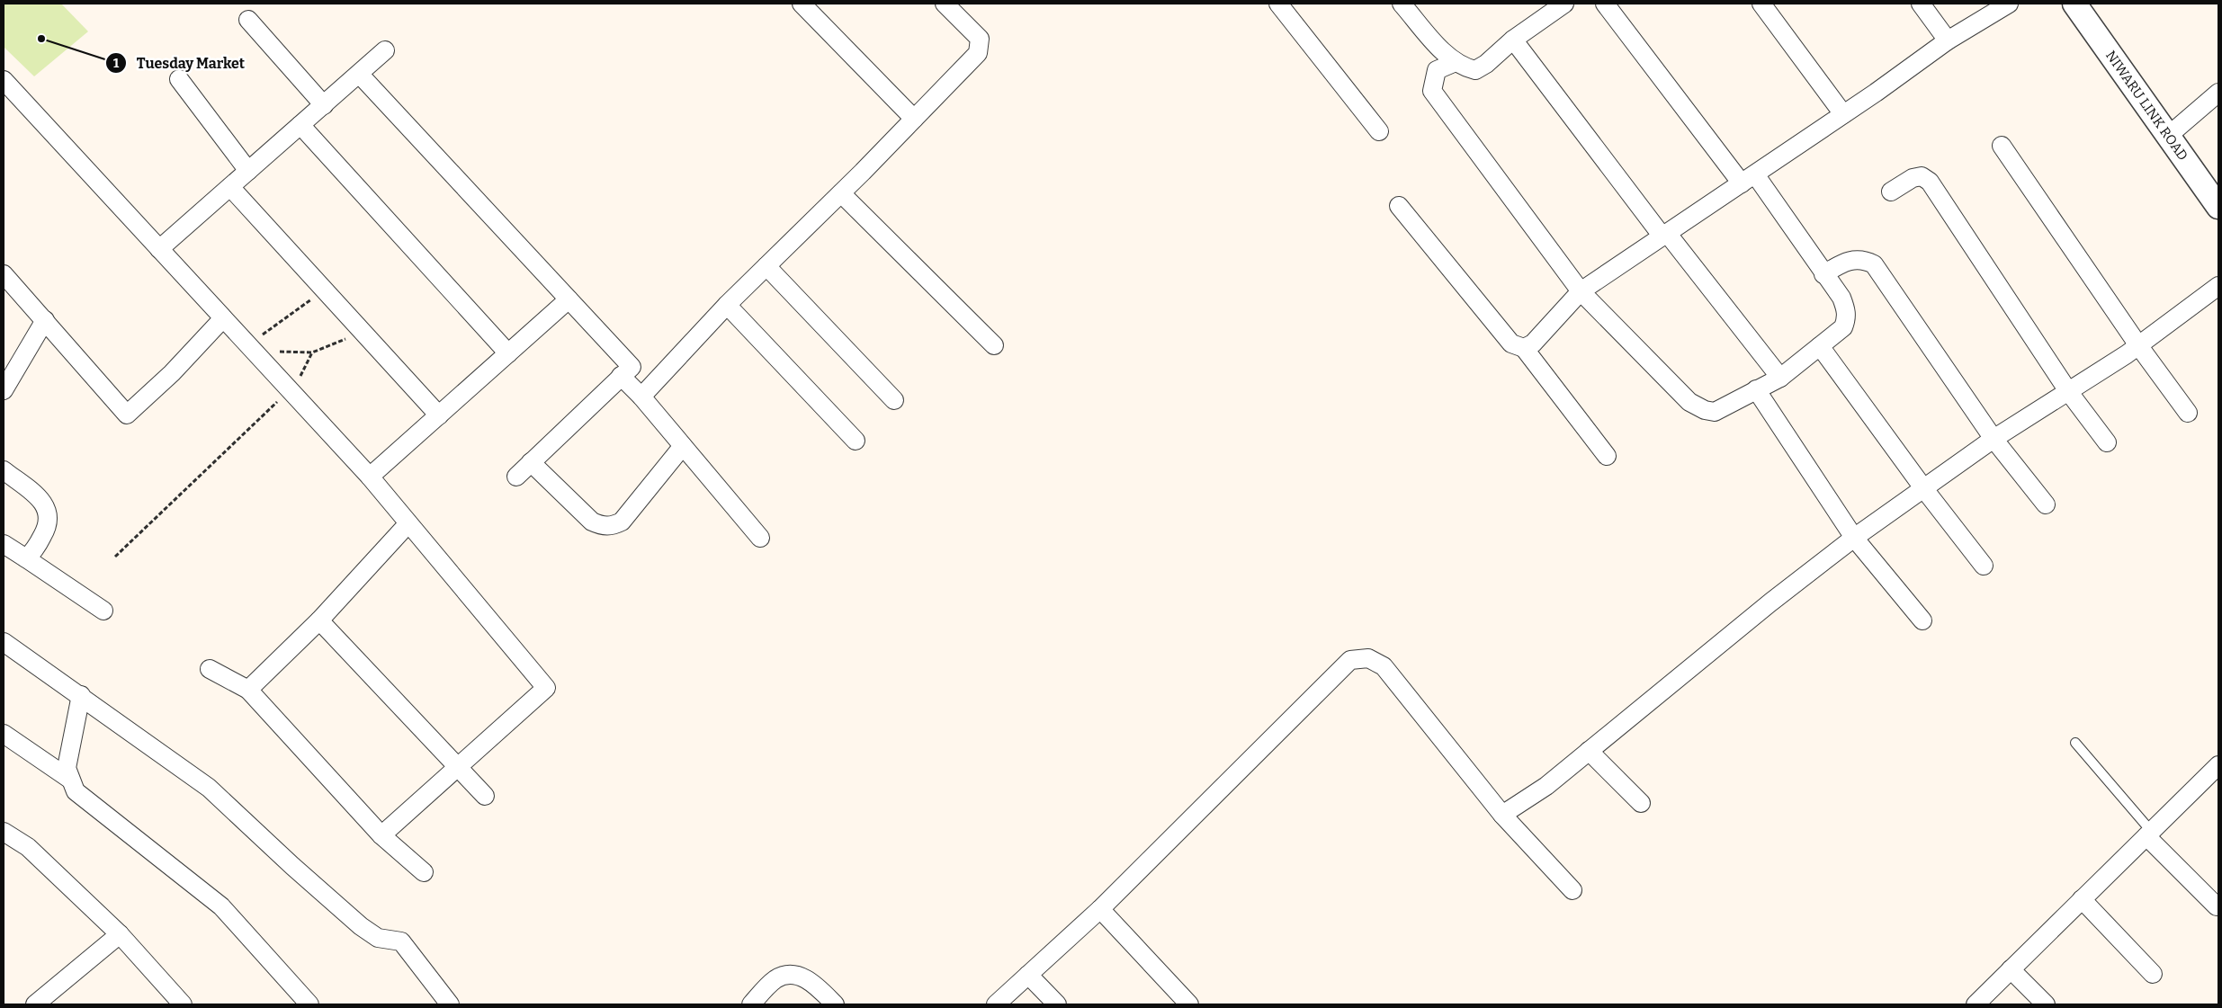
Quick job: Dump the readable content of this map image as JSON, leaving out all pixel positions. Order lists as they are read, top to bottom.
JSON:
{
  "streets": {
    "street": ["NIWARU LINK ROAD"]
  },
  "places": ["Tuesday Market"]
}
